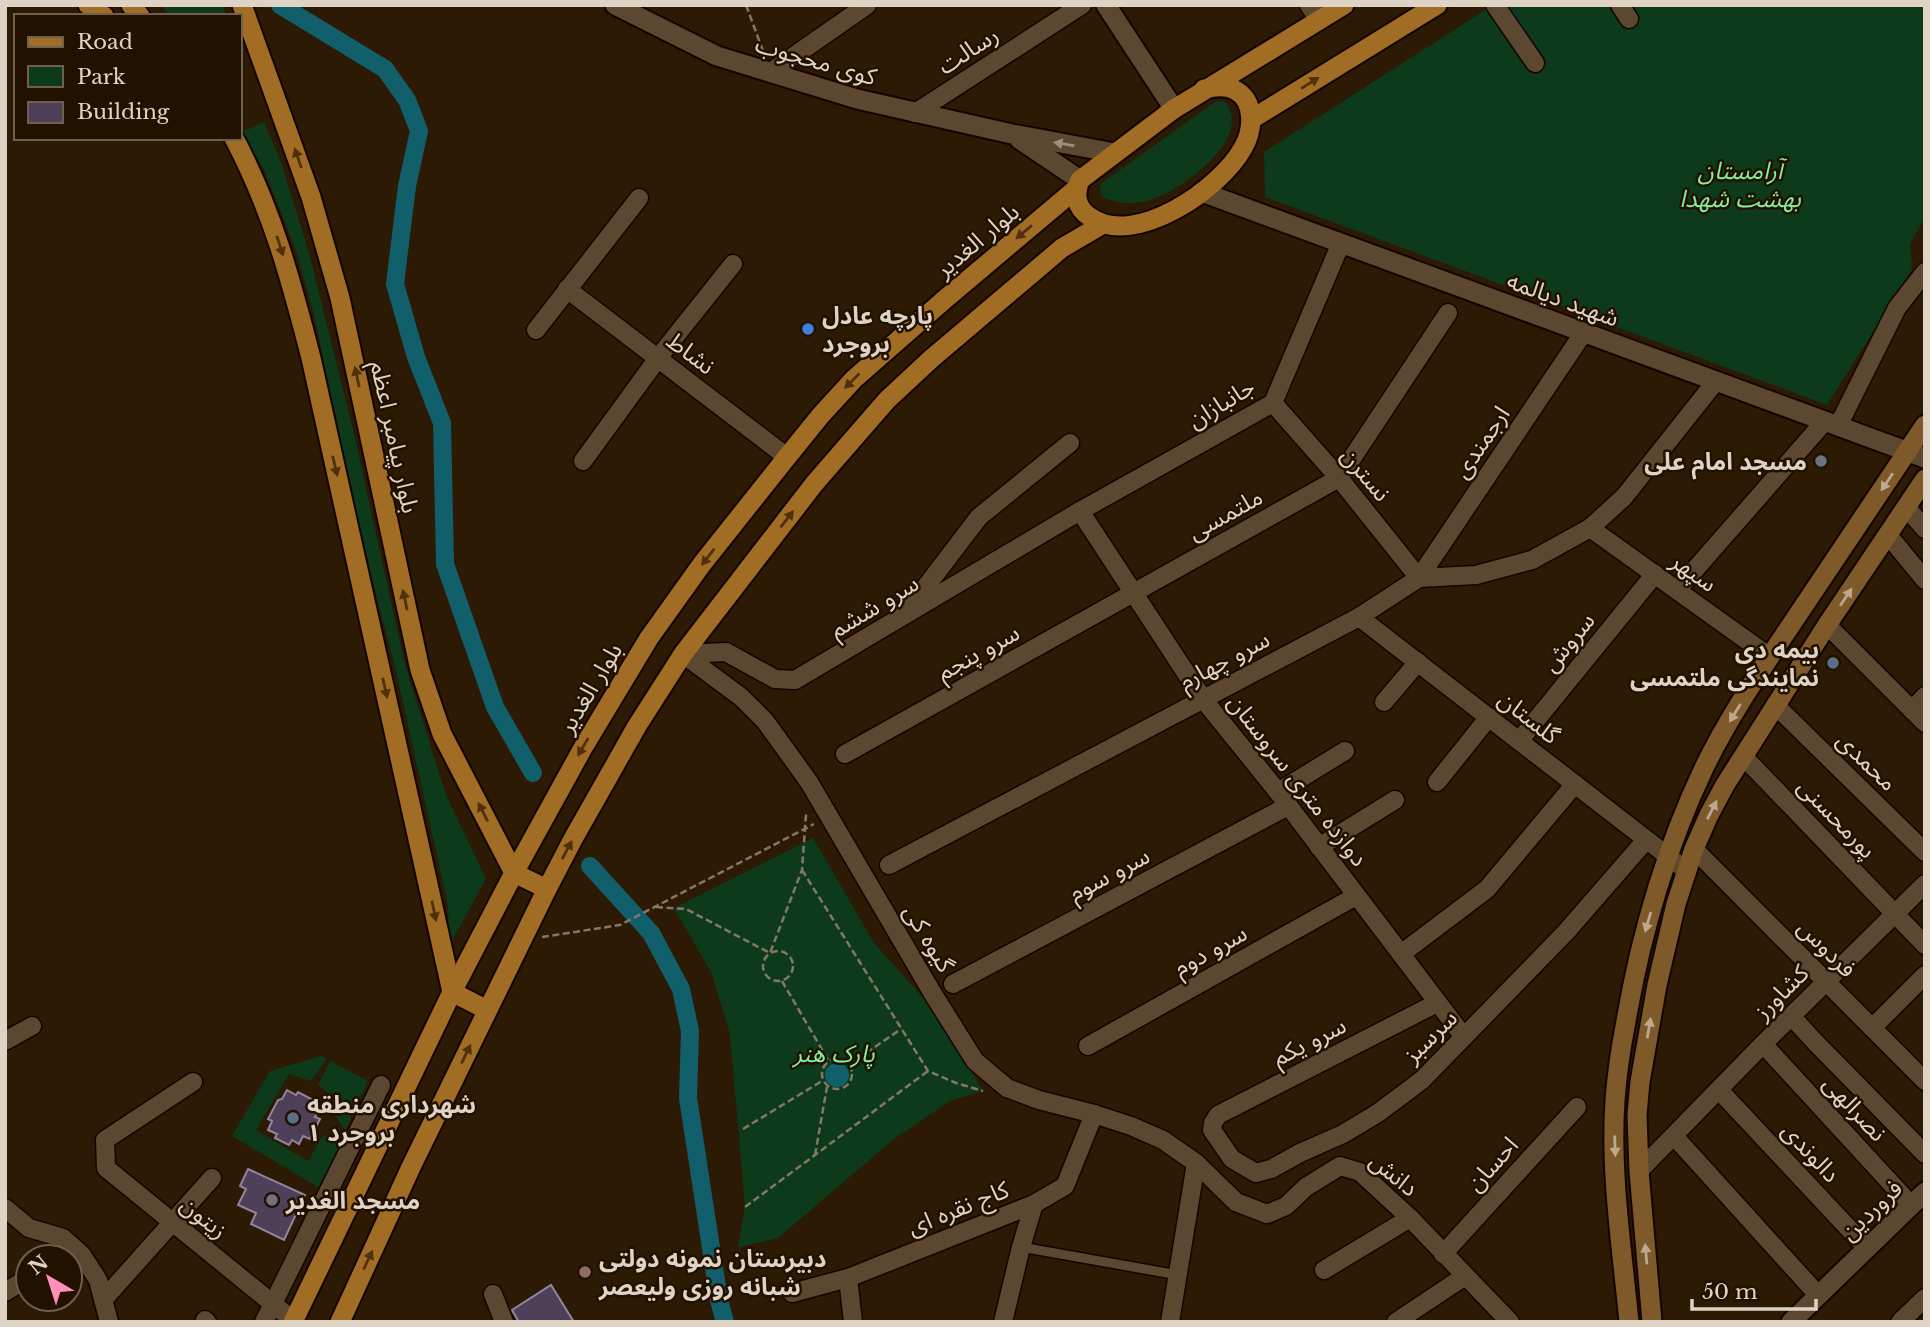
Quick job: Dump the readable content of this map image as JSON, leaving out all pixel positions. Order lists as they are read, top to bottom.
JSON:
{
  "streets": {
    "main road": ["بلوار الغدیر", "بلوار پیامبر اعظم"],
    "street": [
      "رسالت",
      "کوی محجوب",
      "شهید دیالمه",
      "نشاط",
      "جانبازان",
      "ارجمندی",
      "نسترن",
      "ملتمسی",
      "سپهر",
      "سرو ششم",
      "سروش",
      "سرو پنجم",
      "سرو چهارم",
      "گلستان",
      "محمدی",
      "دوازده متری سروستان",
      "پورمحسنی",
      "سرو سوم",
      "گیوه کی",
      "فردوس",
      "سرو دوم",
      "کشاورز",
      "سرسبز",
      "سرو یکم",
      "نصرالهی",
      "دالوندی",
      "احسان",
      "دانش",
      "کاج نقره ای",
      "فروردین",
      "زیتون"
    ]
  },
  "crossings": [
    ["رسالت", "کوی محجوب"],
    ["کوی محجوب", "بلوار الغدیر"],
    ["بلوار الغدیر", "نشاط"],
    ["بلوار الغدیر", "بلوار پیامبر اعظم"],
    ["بلوار الغدیر", "زیتون"],
    ["شهید دیالمه", "جانبازان"],
    ["شهید دیالمه", "ارجمندی"],
    ["جانبازان", "نسترن"],
    ["جانبازان", "سرو ششم"],
    ["جانبازان", "دوازده متری سروستان"],
    ["ارجمندی", "نسترن"],
    ["ارجمندی", "سرو چهارم"],
    ["نسترن", "ملتمسی"],
    ["نسترن", "سرو چهارم"],
    ["ملتمسی", "سرو پنجم"],
    ["ملتمسی", "دوازده متری سروستان"],
    ["سپهر", "سروش"],
    ["سرو ششم", "دوازده متری سروستان"],
    ["سرو ششم", "گیوه کی"],
    ["سروش", "گلستان"],
    ["سرو پنجم", "دوازده متری سروستان"],
    ["سرو چهارم", "گلستان"],
    ["سرو چهارم", "دوازده متری سروستان"],
    ["گلستان", "سرسبز"],
    ["دوازده متری سروستان", "سرو سوم"],
    ["دوازده متری سروستان", "سرو دوم"],
    ["دوازده متری سروستان", "سرسبز"],
    ["دوازده متری سروستان", "سرو یکم"],
    ["پورمحسنی", "کشاورز"],
    ["گیوه کی", "دانش"],
    ["گیوه کی", "کاج نقره ای"],
    ["فردوس", "کشاورز"],
    ["کشاورز", "نصرالهی"],
    ["کشاورز", "دالوندی"],
    ["سرسبز", "سرو یکم"],
    ["نصرالهی", "فروردین"],
    ["دالوندی", "فروردین"],
    ["احسان", "دانش"]
  ],
  "parks": ["آرامستان بهشت شهدا", "پارک هنر"],
  "places": [
    "پارچه عادل بروجرد",
    "مسجد امام علی",
    "بیمه دی نمایندگی ملتمسی",
    "شهرداری منطقه ۱ بروجرد",
    "مسجد الغدیر",
    "دبیرستان نمونه دولتی شبانه روزی ولیعصر"
  ],
  "legend": ["Road", "Park", "Building"],
  "scale_bar": "50 m",
  "north": "top left"
}
